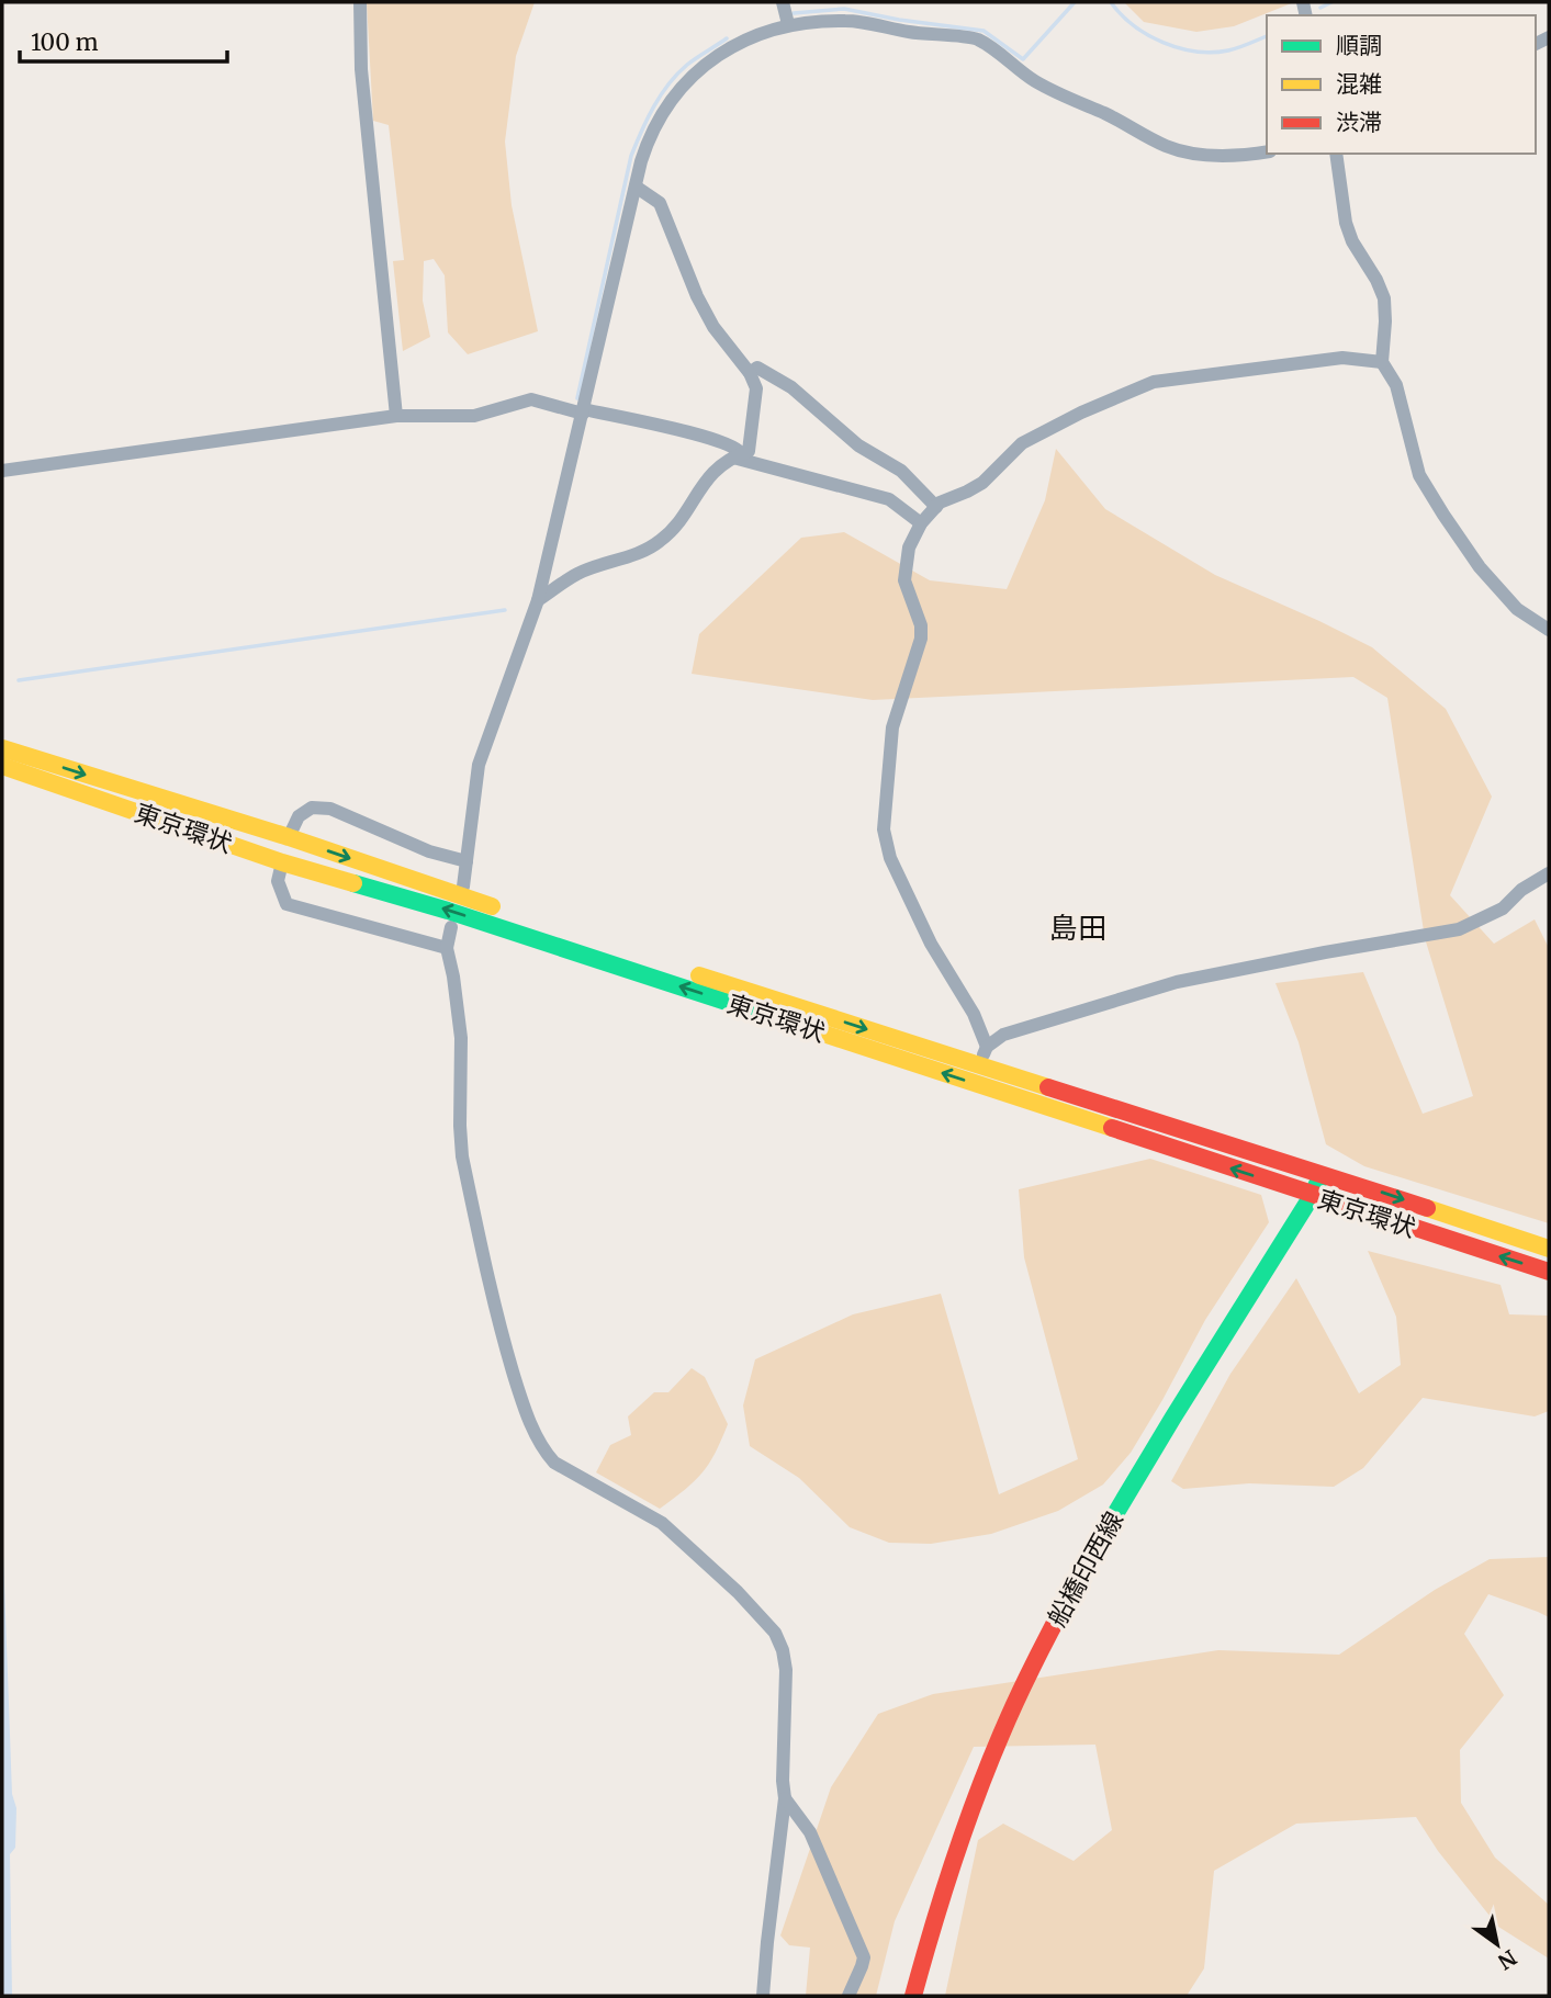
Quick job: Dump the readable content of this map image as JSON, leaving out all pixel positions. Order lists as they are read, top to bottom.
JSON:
{
  "streets": {
    "main road": ["東京環状", "船橋印西線"]
  },
  "crossings": [
    ["東京環状", "船橋印西線"]
  ],
  "districts": ["島田"],
  "legend": ["順調", "混雑", "渋滞"],
  "scale_bar": "100 m",
  "north": "bottom right"
}
